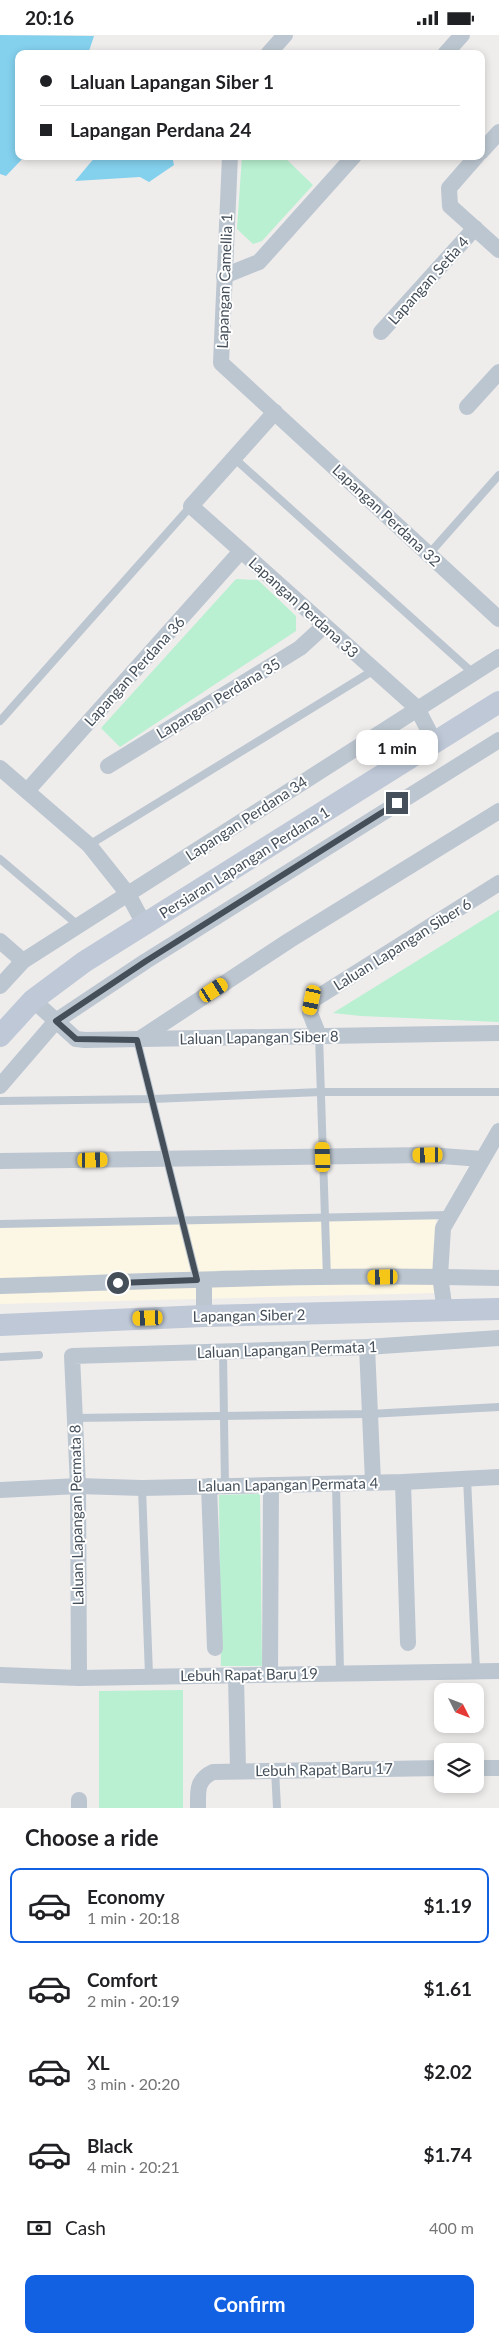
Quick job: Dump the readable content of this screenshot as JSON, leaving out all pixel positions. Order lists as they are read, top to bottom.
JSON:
{
  "streets": {
    "street": [
      "Lapangan Setia 4",
      "Lapangan Camellia 1",
      "Lapangan Perdana 32",
      "Lapangan Perdana 33",
      "Lapangan Perdana 36",
      "Lapangan Perdana 35",
      "Lapangan Perdana 34",
      "Persiaran Lapangan Perdana 1",
      "Laluan Lapangan Siber 6",
      "Laluan Lapangan Siber 8",
      "Lapangan Siber 2",
      "Laluan Lapangan Permata 1",
      "Laluan Lapangan Permata 4",
      "Laluan Lapangan Permata 8",
      "Lebuh Rapat Baru 19",
      "Lebuh Rapat Baru 17"
    ]
  },
  "crossings": [
    ["Lapangan Camellia 1", "Lapangan Perdana 32"],
    ["Lapangan Perdana 33", "Lapangan Perdana 36"],
    ["Lapangan Perdana 33", "Lapangan Perdana 35"],
    ["Lapangan Perdana 33", "Lapangan Perdana 34"],
    ["Lapangan Perdana 33", "Persiaran Lapangan Perdana 1"],
    ["Persiaran Lapangan Perdana 1", "Laluan Lapangan Siber 8"],
    ["Laluan Lapangan Siber 6", "Laluan Lapangan Siber 8"],
    ["Laluan Lapangan Permata 1", "Laluan Lapangan Permata 8"],
    ["Laluan Lapangan Permata 4", "Laluan Lapangan Permata 8"],
    ["Laluan Lapangan Permata 8", "Lebuh Rapat Baru 19"]
  ],
  "north": "bottom right",
  "page": {
    "status": "20:16",
    "banner": ["Laluan Lapangan Siber 1", "Lapangan Perdana 24"],
    "bubble": "1 min",
    "heading": "Choose a ride",
    "list": [
      {
        "name": "Economy",
        "note": "1 min · 20:18",
        "value": "$1.19"
      },
      {
        "name": "Comfort",
        "note": "2 min · 20:19",
        "value": "$1.61"
      },
      {
        "name": "XL",
        "note": "3 min · 20:20",
        "value": "$2.02"
      },
      {
        "name": "Black",
        "note": "4 min · 20:21",
        "value": "$1.74"
      }
    ],
    "pay": ["Cash", "400 m"],
    "buttons": "Confirm"
  }
}
